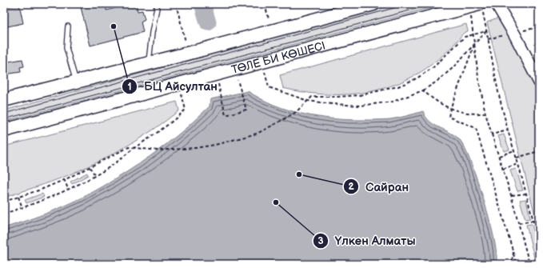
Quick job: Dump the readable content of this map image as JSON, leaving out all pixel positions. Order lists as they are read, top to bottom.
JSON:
{
  "streets": {
    "main road": ["ТӨЛЕ БИ КӨШЕСІ"]
  },
  "places": ["БЦ Айсултан", "Сайран", "Үлкен Алматы"]
}
